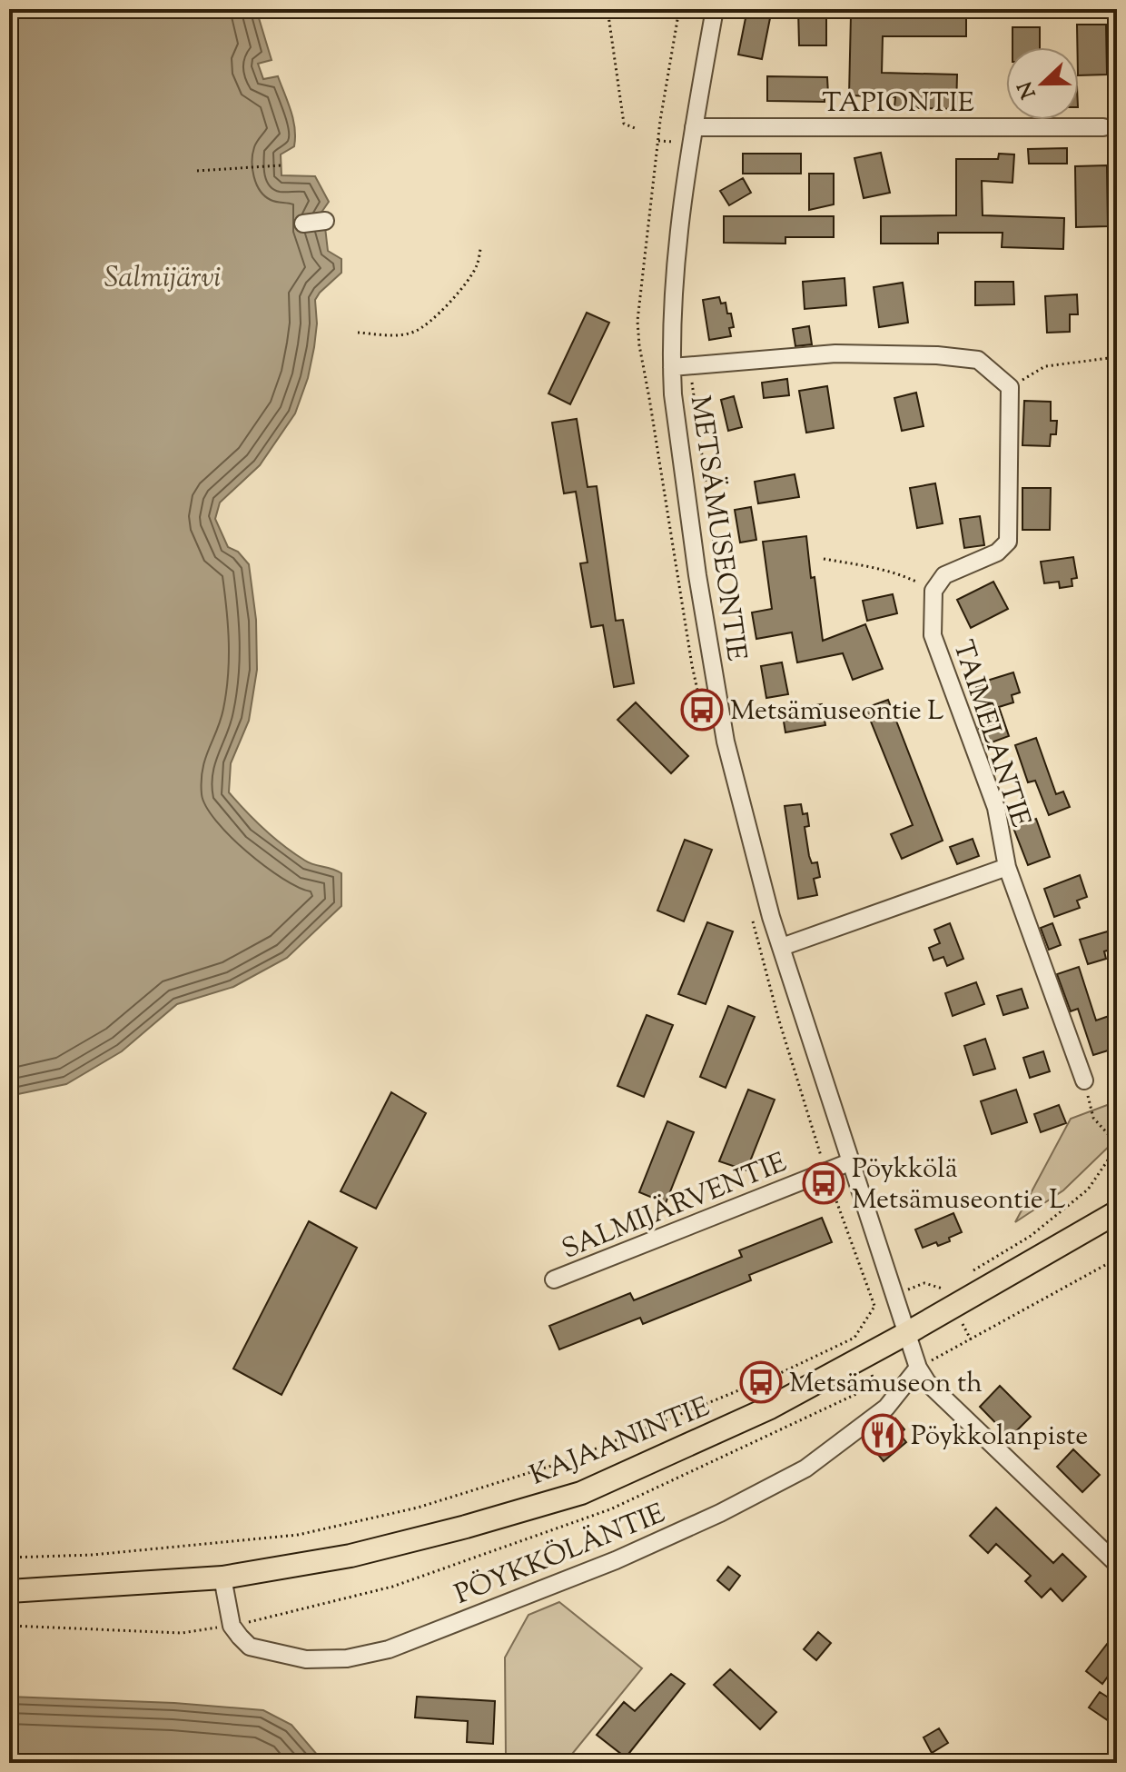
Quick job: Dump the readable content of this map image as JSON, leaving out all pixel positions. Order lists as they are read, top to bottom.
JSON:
{
  "streets": {
    "main road": ["KAJAANINTIE"],
    "street": [
      "TAPIONTIE",
      "METSÄMUSEONTIE",
      "TAIMELANTIE",
      "SALMIJÄRVENTIE",
      "PÖYKKÖLÄNTIE"
    ]
  },
  "crossings": [
    ["TAPIONTIE", "METSÄMUSEONTIE"],
    ["METSÄMUSEONTIE", "SALMIJÄRVENTIE"],
    ["METSÄMUSEONTIE", "KAJAANINTIE"],
    ["METSÄMUSEONTIE", "PÖYKKÖLÄNTIE"],
    ["KAJAANINTIE", "PÖYKKÖLÄNTIE"]
  ],
  "water": ["Salmijärvi"],
  "places": {
    "bus stop": ["Metsämuseontie L", "Pöykkölä Metsämuseontie L", "Metsämuseon th"],
    "restaurant": ["Pöykkolanpiste"]
  },
  "north": "left"
}
